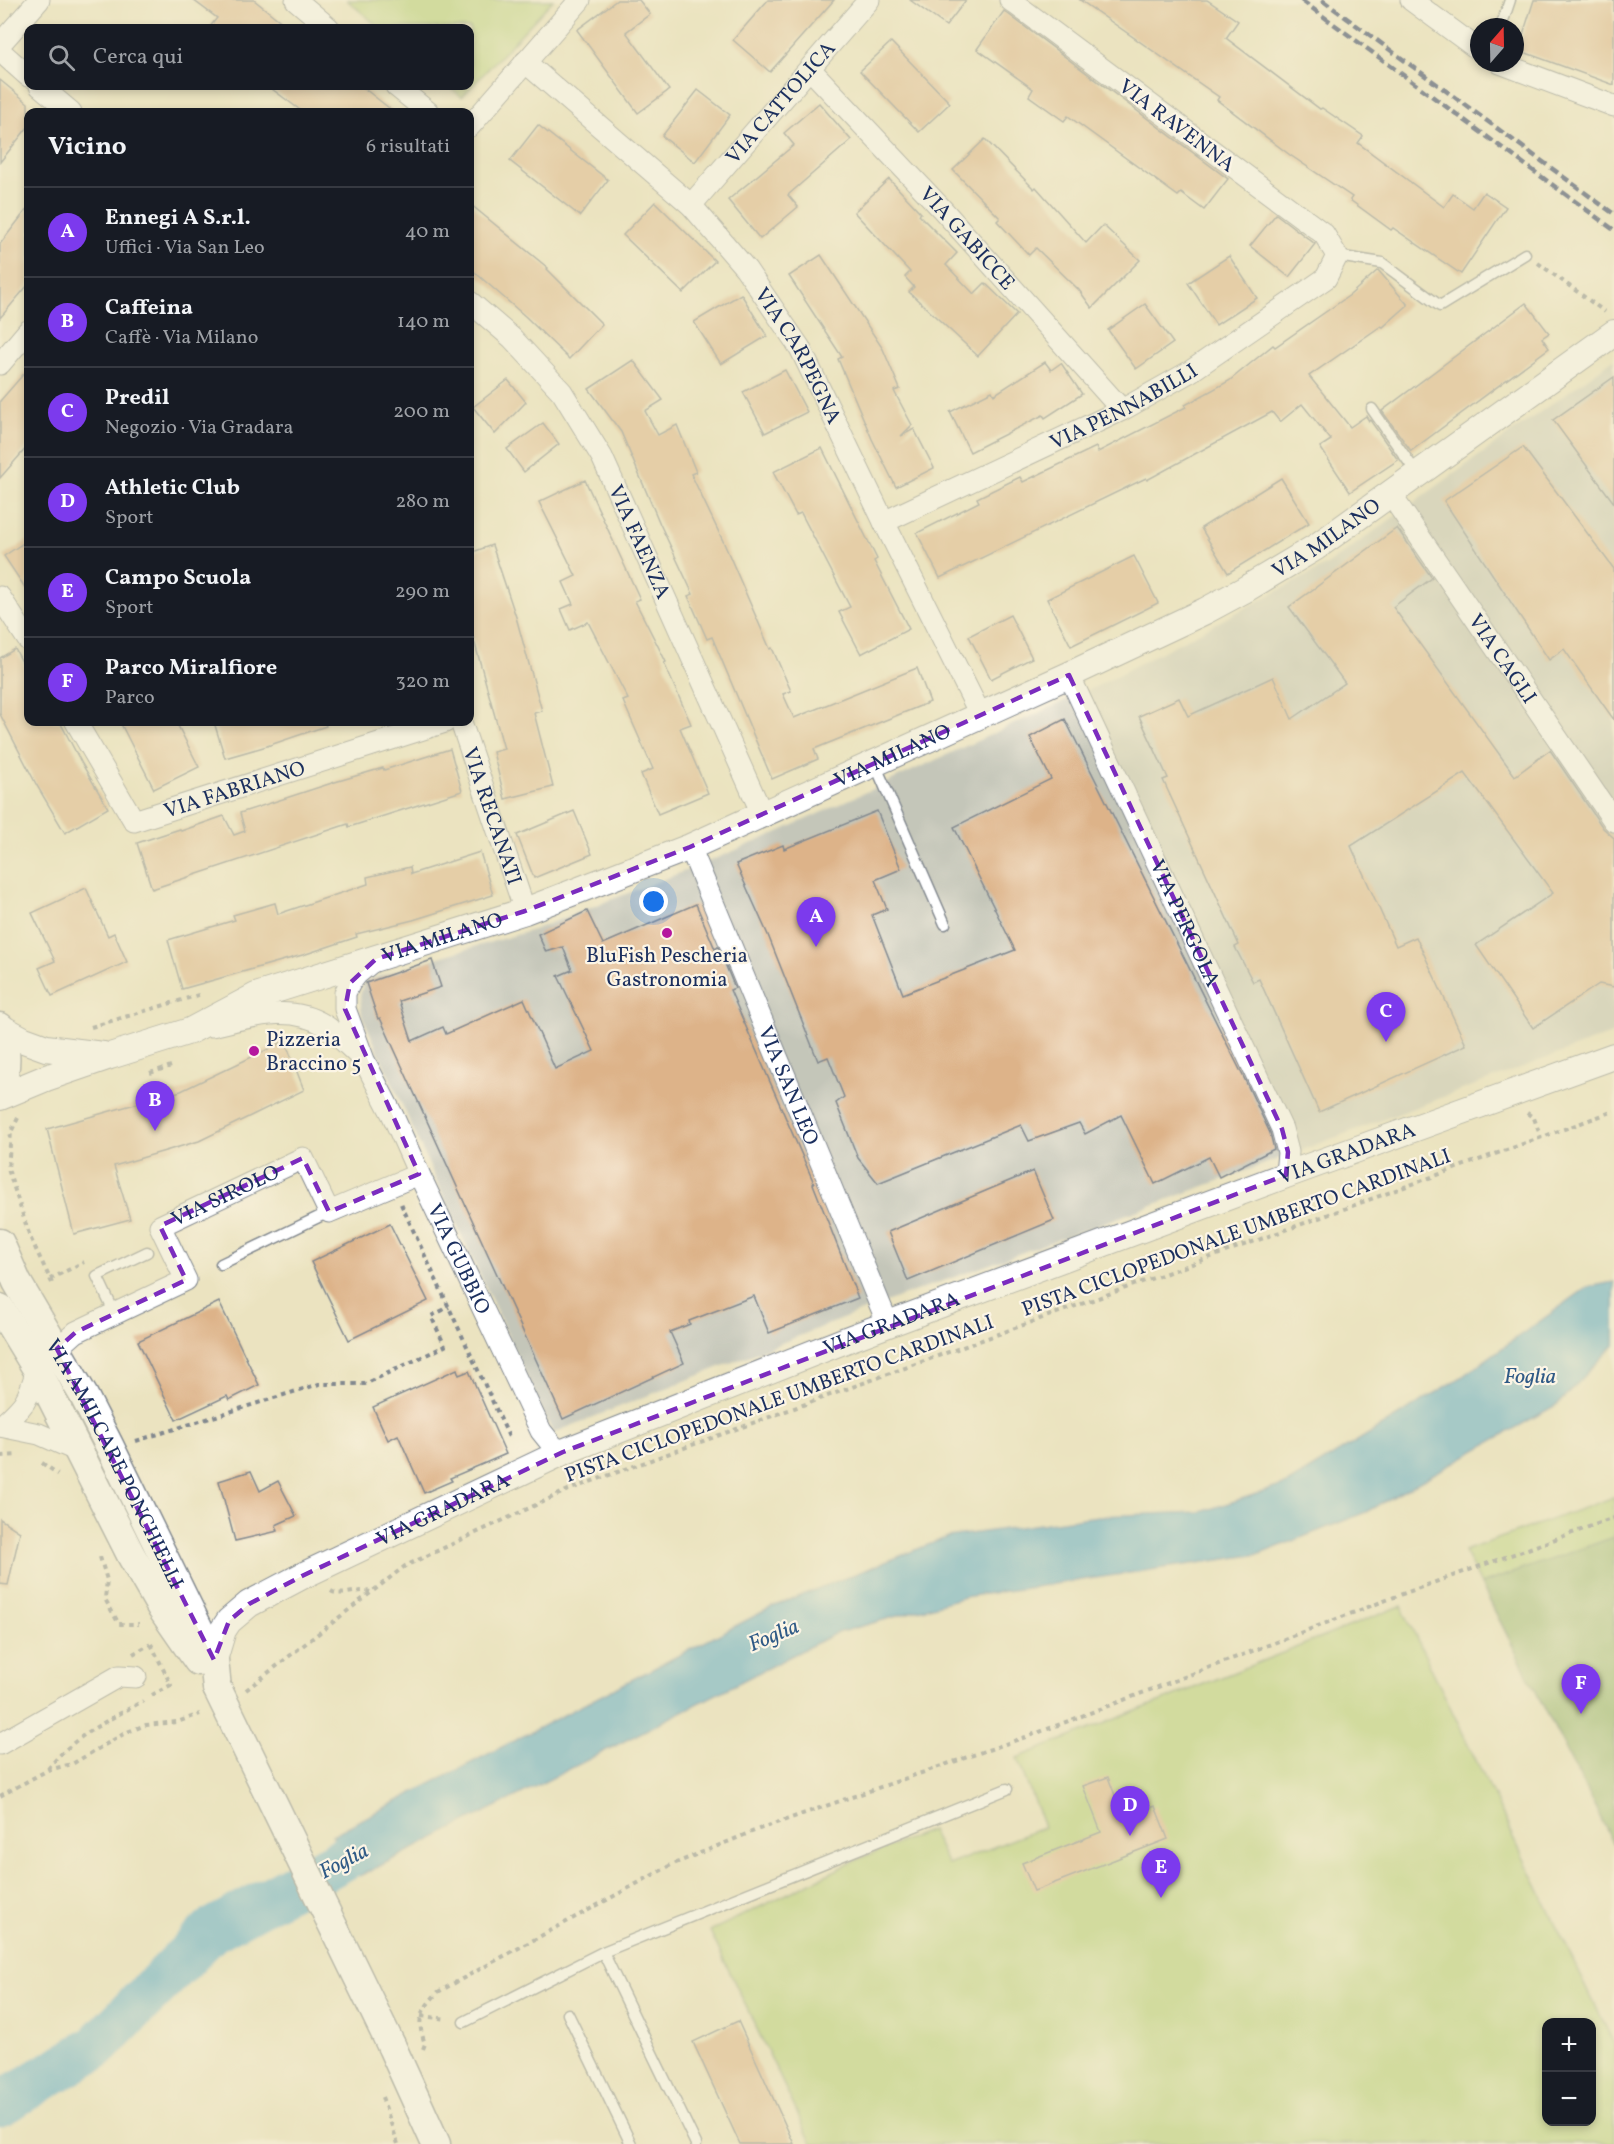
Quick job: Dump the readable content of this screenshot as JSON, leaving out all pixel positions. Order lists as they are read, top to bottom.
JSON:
{
  "streets": {
    "main road": ["VIA AMILCARE PONCHIELLI"],
    "street": [
      "VIA CATTOLICA",
      "VIA RAVENNA",
      "VIA GABICCE",
      "VIA CARPEGNA",
      "VIA PENNABILLI",
      "VIA MILANO",
      "VIA FAENZA",
      "VIA CAGLI",
      "VIA FABRIANO",
      "VIA RECANATI",
      "VIA PERGOLA",
      "VIA SAN LEO",
      "VIA GRADARA",
      "VIA SIROLO",
      "VIA GUBBIO"
    ],
    "path": ["PISTA CICLOPEDONALE UMBERTO CARDINALI"]
  },
  "crossings": [
    ["VIA CATTOLICA", "VIA GABICCE"],
    ["VIA CATTOLICA", "VIA CARPEGNA"],
    ["VIA RAVENNA", "VIA PENNABILLI"],
    ["VIA GABICCE", "VIA PENNABILLI"],
    ["VIA CARPEGNA", "VIA PENNABILLI"],
    ["VIA CARPEGNA", "VIA MILANO"],
    ["VIA MILANO", "VIA FAENZA"],
    ["VIA MILANO", "VIA CAGLI"],
    ["VIA MILANO", "VIA RECANATI"],
    ["VIA MILANO", "VIA PERGOLA"],
    ["VIA MILANO", "VIA SAN LEO"],
    ["VIA MILANO", "VIA GUBBIO"],
    ["VIA PERGOLA", "VIA GRADARA"],
    ["VIA SAN LEO", "VIA GRADARA"],
    ["VIA GRADARA", "VIA GUBBIO"],
    ["VIA GRADARA", "VIA AMILCARE PONCHIELLI"],
    ["VIA SIROLO", "VIA AMILCARE PONCHIELLI"],
    ["PISTA CICLOPEDONALE UMBERTO CARDINALI", "VIA AMILCARE PONCHIELLI"]
  ],
  "water": ["Foglia"],
  "places": ["BluFish Pescheria Gastronomia", "Pizzeria Braccino 5"],
  "north": "top",
  "page": {
    "search": "Cerca qui",
    "heading": ["Vicino", "6 risultati"],
    "list": [
      {
        "mark": "A",
        "name": "Ennegi A S.r.l.",
        "note": "Uffici · Via San Leo",
        "value": "40 m"
      },
      {
        "mark": "B",
        "name": "Caffeina",
        "note": "Caffè · Via Milano",
        "value": "140 m"
      },
      {
        "mark": "C",
        "name": "Predil",
        "note": "Negozio · Via Gradara",
        "value": "200 m"
      },
      {
        "mark": "D",
        "name": "Athletic Club",
        "note": "Sport",
        "value": "280 m"
      },
      {
        "mark": "E",
        "name": "Campo Scuola",
        "note": "Sport",
        "value": "290 m"
      },
      {
        "mark": "F",
        "name": "Parco Miralfiore",
        "note": "Parco",
        "value": "320 m"
      }
    ],
    "pins": [
      "A",
      "C",
      "B",
      "F",
      "D",
      "E"
    ],
    "map_buttons": ["+", "−"]
  }
}
